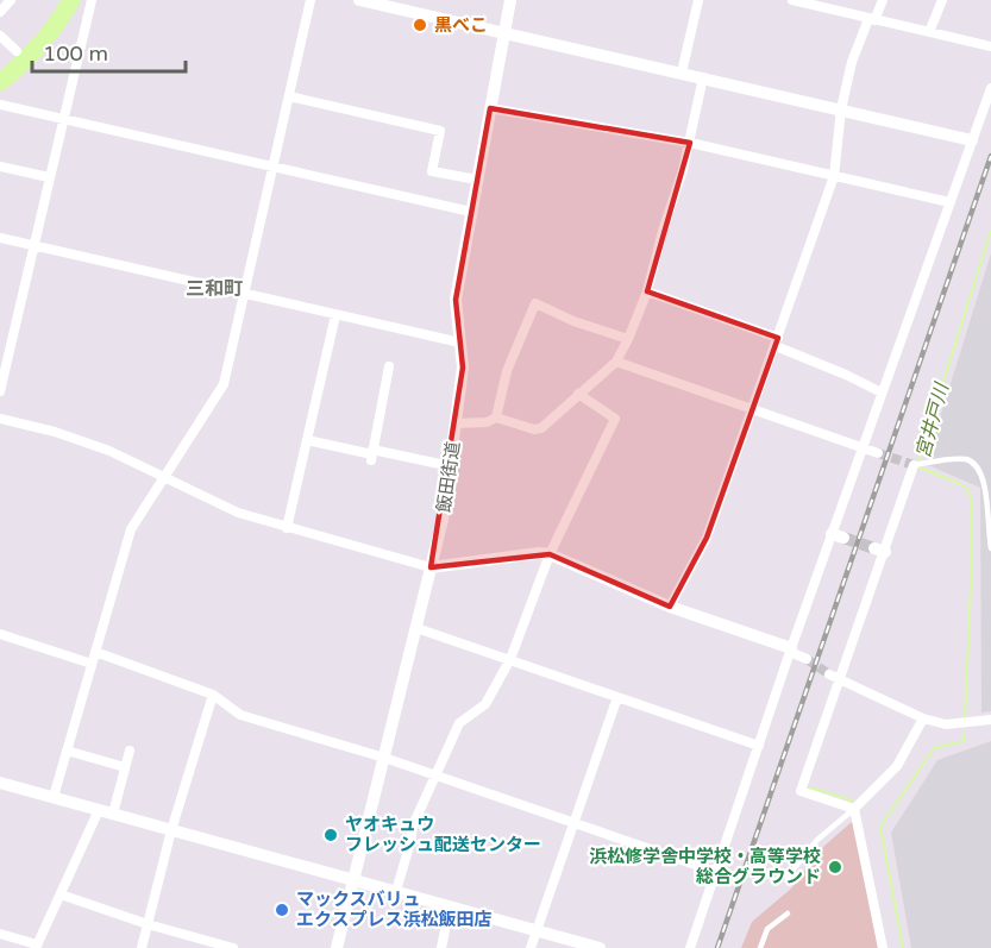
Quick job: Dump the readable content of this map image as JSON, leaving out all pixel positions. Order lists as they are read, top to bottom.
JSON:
{
  "streets": {
    "street": ["飯田街道"]
  },
  "districts": ["三和町"],
  "water": ["宮井戸川"],
  "places": [
    "黒べこ",
    "ヤオキュウ フレッシュ配送センター",
    "浜松修学舎中学校・高等学校 総合グラウンド",
    "マックスバリュ エクスプレス浜松飯田店"
  ],
  "scale_bar": "100 m"
}
